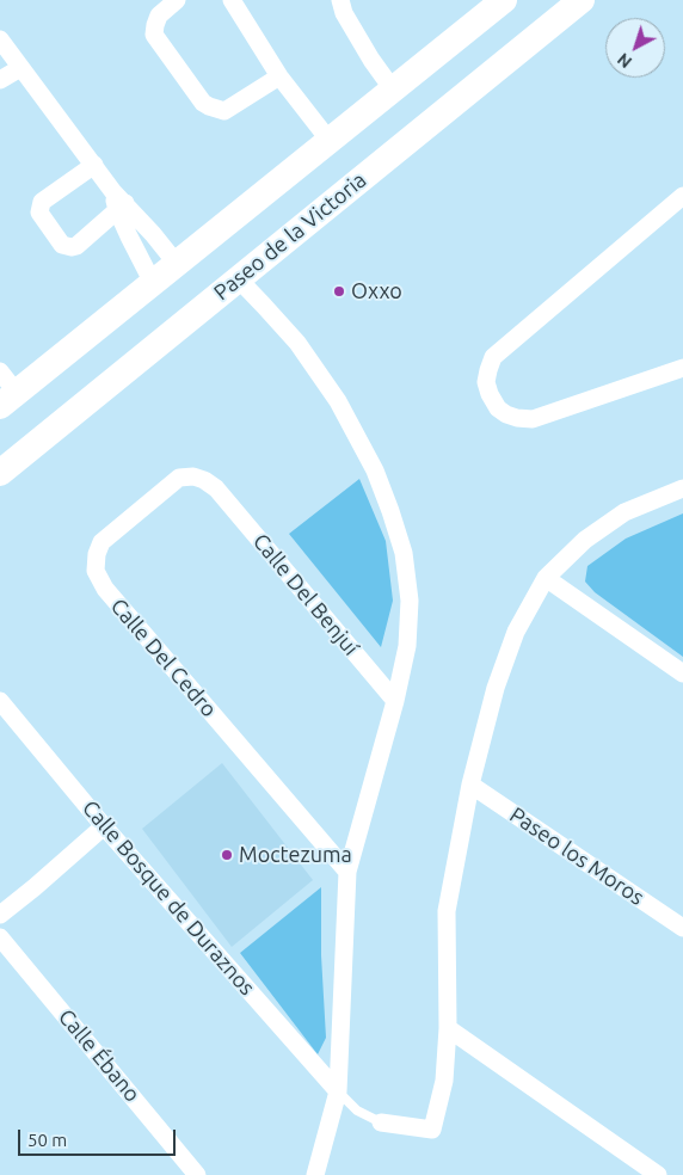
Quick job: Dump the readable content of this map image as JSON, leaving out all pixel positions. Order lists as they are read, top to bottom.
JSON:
{
  "streets": {
    "main road": ["Paseo de la Victoria"],
    "street": [
      "Calle Del Benjuí",
      "Calle Del Cedro",
      "Paseo los Moros",
      "Calle Bosque de Duraznos",
      "Calle Ébano"
    ]
  },
  "crossings": [
    ["Calle Del Benjuí", "Calle Del Cedro"]
  ],
  "places": ["Oxxo", "Moctezuma"],
  "scale_bar": "50 m",
  "north": "bottom left"
}
